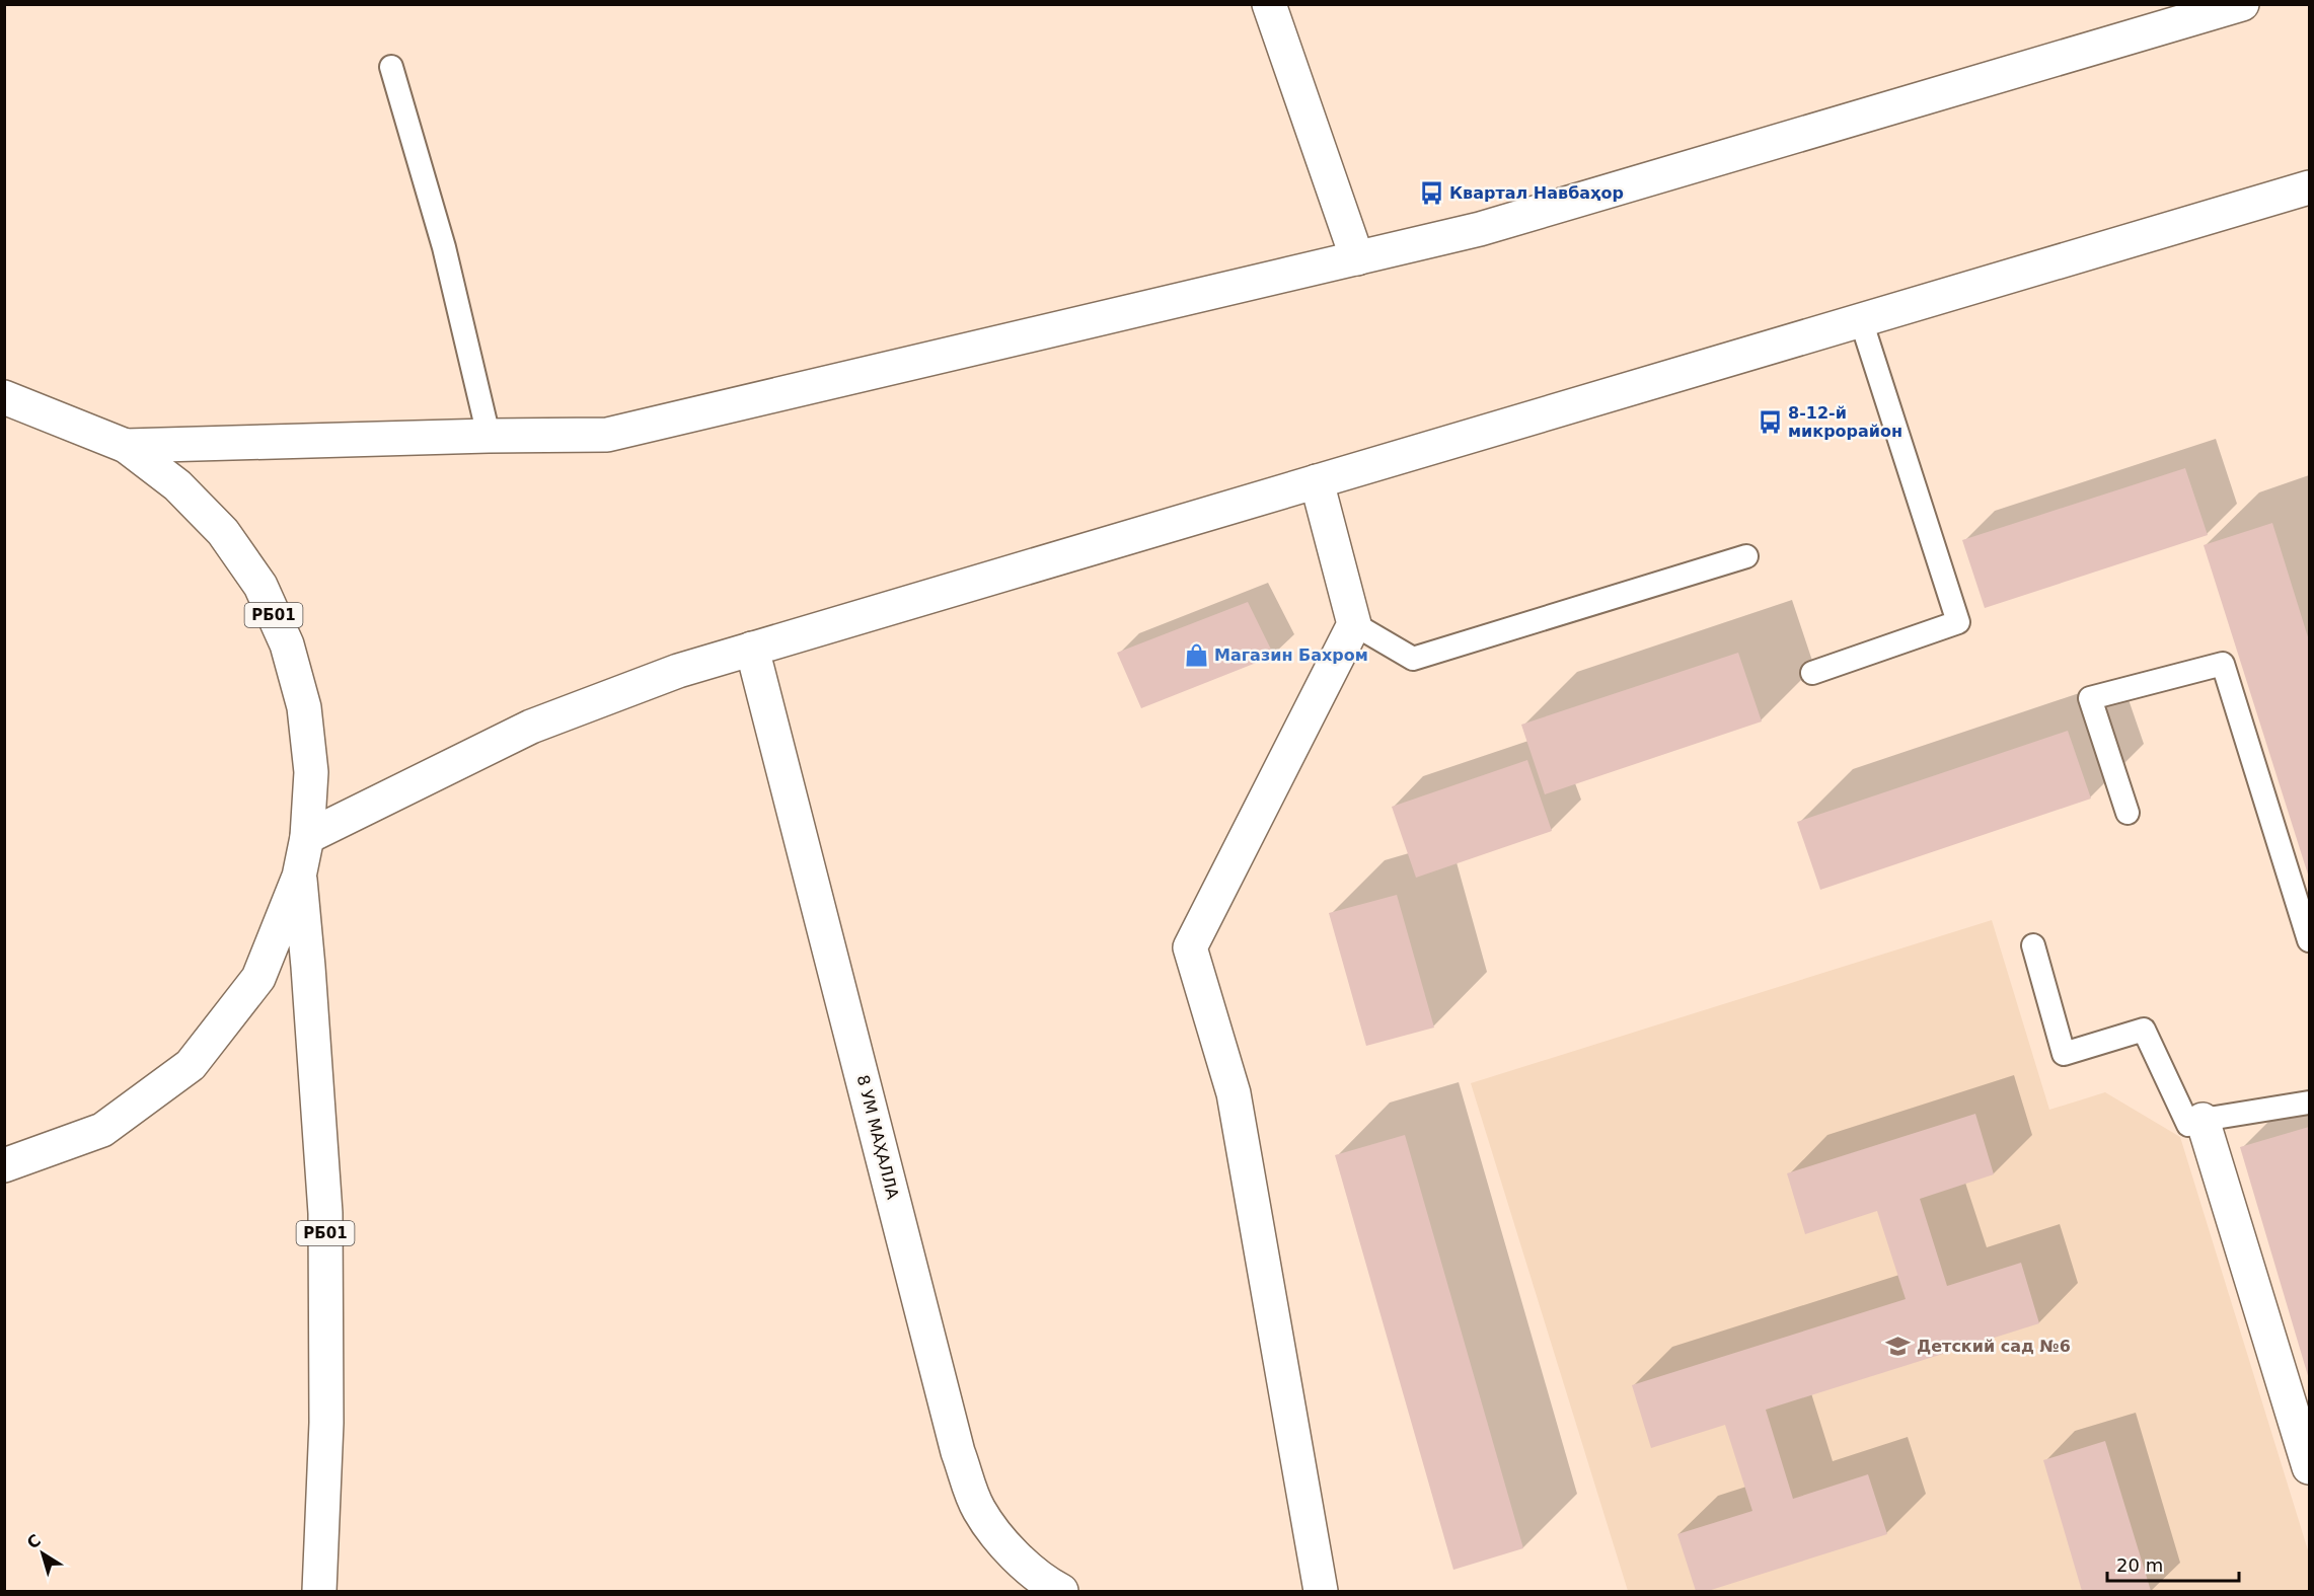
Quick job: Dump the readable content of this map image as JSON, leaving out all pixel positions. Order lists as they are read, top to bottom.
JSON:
{
  "streets": {
    "main road": ["РБ01", "8 УМ МАҲАЛЛА"]
  },
  "places": {
    "bus stop": ["Квартал Навбаҳор", "8-12-й микрорайон"],
    "shop": ["Магазин Бахром"],
    "school or university": ["Детский сад №6"]
  },
  "scale_bar": "20 m",
  "north": "top left"
}
